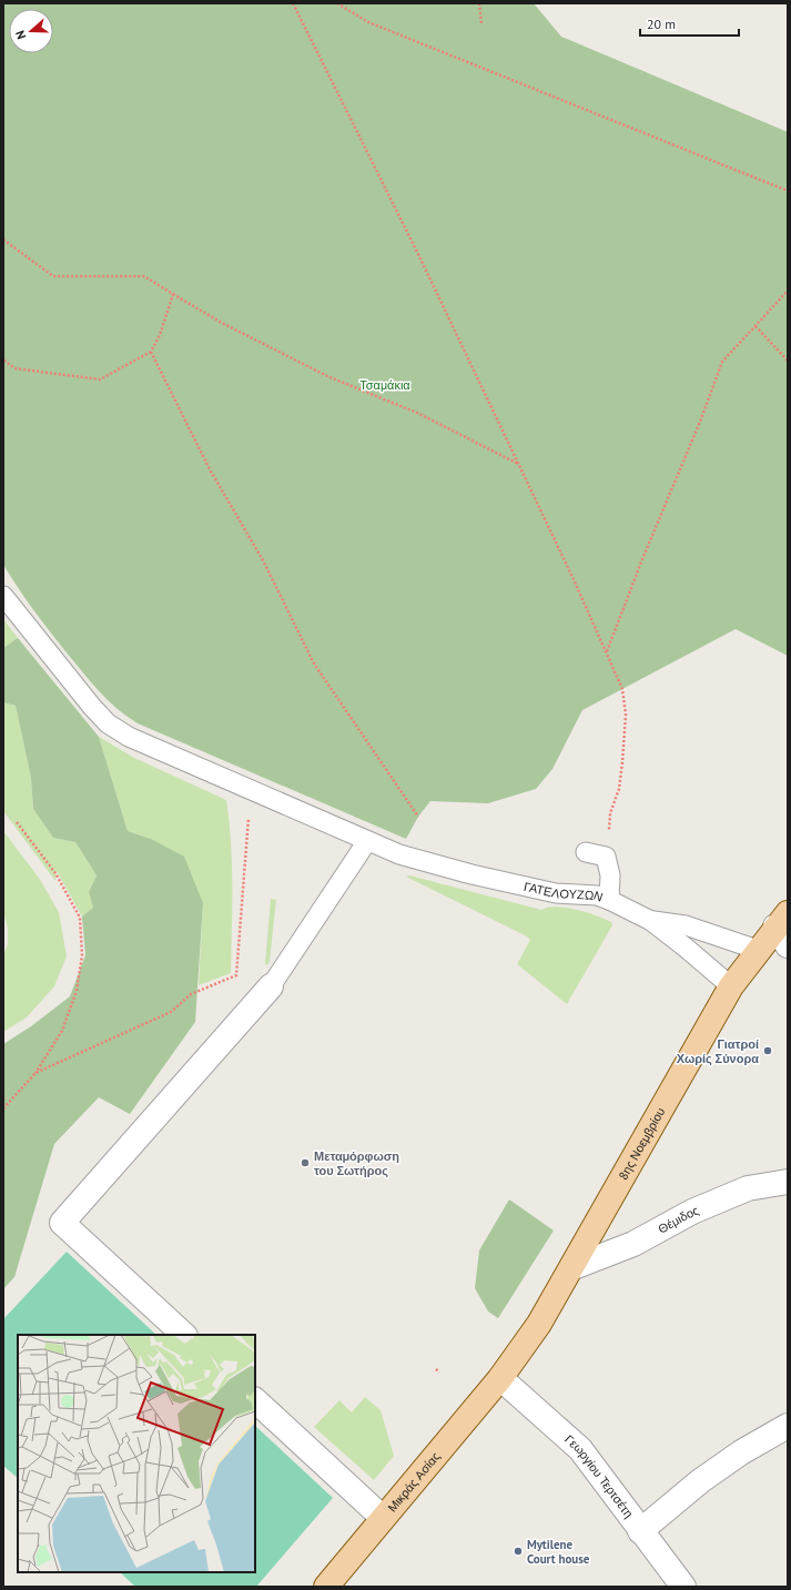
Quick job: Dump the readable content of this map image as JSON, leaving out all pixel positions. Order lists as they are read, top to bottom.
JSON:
{
  "streets": {
    "main road": ["8ης Νοεμβρίου", "Μικράς Ασίας"],
    "street": ["Θέμιδος", "Γεωργίου Τερτσέτη"],
    "lane": ["ΓΑΤΕΛΟΥΖΩΝ"]
  },
  "crossings": [
    ["ΓΑΤΕΛΟΥΖΩΝ", "8ης Νοεμβρίου"],
    ["8ης Νοεμβρίου", "Θέμιδος"],
    ["8ης Νοεμβρίου", "Γεωργίου Τερτσέτη"],
    ["8ης Νοεμβρίου", "Μικράς Ασίας"],
    ["Γεωργίου Τερτσέτη", "Μικράς Ασίας"]
  ],
  "parks": ["Τσαμάκια"],
  "places": ["Γιατροί Χωρίς Σύνορα", "Μεταμόρφωση του Σωτήρος", "Mytilene Court house"],
  "scale_bar": "20 m",
  "north": "left"
}
